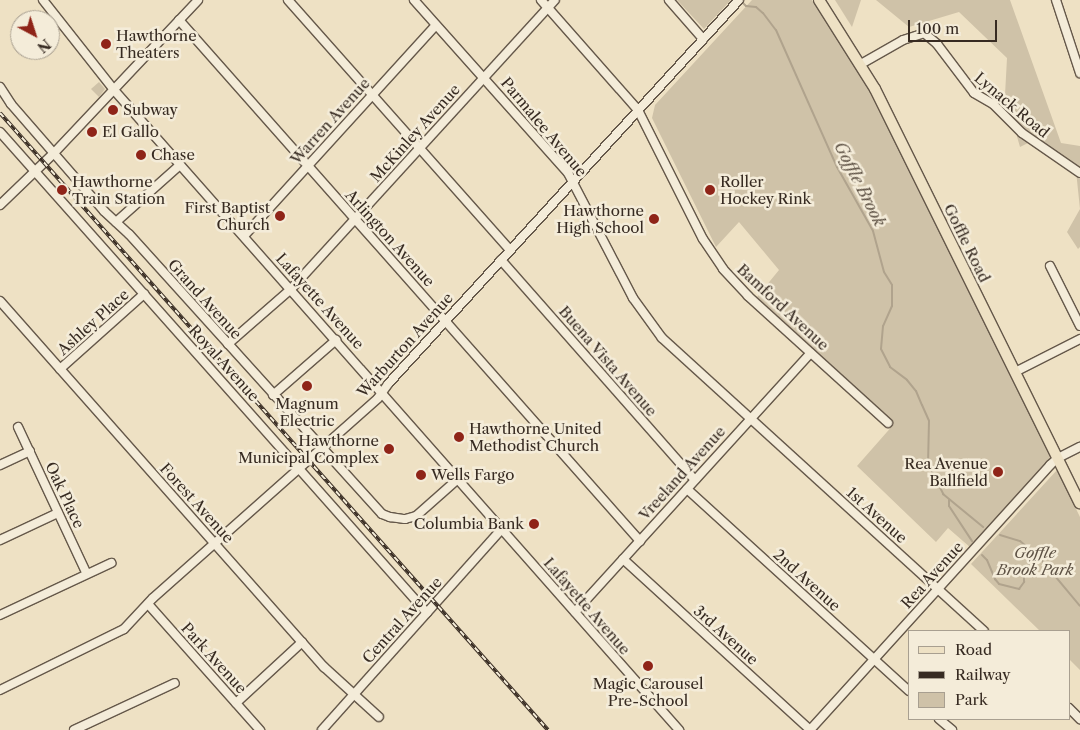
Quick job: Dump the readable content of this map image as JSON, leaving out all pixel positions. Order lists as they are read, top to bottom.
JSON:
{
  "streets": {
    "main road": ["Goffle Road"],
    "street": [
      "Lynack Road",
      "Warren Avenue",
      "Parmalee Avenue",
      "McKinley Avenue",
      "Arlington Avenue",
      "Grand Avenue",
      "Lafayette Avenue",
      "Bamford Avenue",
      "Ashley Place",
      "Warburton Avenue",
      "Buena Vista Avenue",
      "Royal Avenue",
      "Vreeland Avenue",
      "Oak Place",
      "Forest Avenue",
      "1st Avenue",
      "Rea Avenue",
      "2nd Avenue",
      "Central Avenue",
      "3rd Avenue",
      "Park Avenue"
    ]
  },
  "crossings": [
    ["Lynack Road", "Goffle Road"],
    ["Warren Avenue", "Parmalee Avenue"],
    ["Warren Avenue", "Arlington Avenue"],
    ["Warren Avenue", "Lafayette Avenue"],
    ["Parmalee Avenue", "McKinley Avenue"],
    ["Parmalee Avenue", "Warburton Avenue"],
    ["Parmalee Avenue", "Vreeland Avenue"],
    ["Parmalee Avenue", "1st Avenue"],
    ["McKinley Avenue", "Arlington Avenue"],
    ["McKinley Avenue", "Grand Avenue"],
    ["McKinley Avenue", "Lafayette Avenue"],
    ["McKinley Avenue", "Bamford Avenue"],
    ["Arlington Avenue", "Warburton Avenue"],
    ["Arlington Avenue", "Vreeland Avenue"],
    ["Goffle Road", "Rea Avenue"],
    ["Grand Avenue", "Lafayette Avenue"],
    ["Grand Avenue", "Warburton Avenue"],
    ["Lafayette Avenue", "Warburton Avenue"],
    ["Lafayette Avenue", "Vreeland Avenue"],
    ["Lafayette Avenue", "Central Avenue"],
    ["Bamford Avenue", "Warburton Avenue"],
    ["Bamford Avenue", "Vreeland Avenue"],
    ["Ashley Place", "Royal Avenue"],
    ["Ashley Place", "Forest Avenue"],
    ["Warburton Avenue", "Buena Vista Avenue"],
    ["Warburton Avenue", "Royal Avenue"],
    ["Warburton Avenue", "Forest Avenue"],
    ["Warburton Avenue", "Park Avenue"],
    ["Buena Vista Avenue", "Vreeland Avenue"],
    ["Royal Avenue", "Central Avenue"],
    ["Vreeland Avenue", "1st Avenue"],
    ["Vreeland Avenue", "2nd Avenue"],
    ["Vreeland Avenue", "3rd Avenue"],
    ["Forest Avenue", "Central Avenue"],
    ["1st Avenue", "Rea Avenue"],
    ["Rea Avenue", "2nd Avenue"],
    ["Rea Avenue", "3rd Avenue"]
  ],
  "water": ["Goffle Brook"],
  "parks": ["Goffle Brook Park"],
  "places": [
    "Hawthorne Theaters",
    "Subway",
    "El Gallo",
    "Chase",
    "Hawthorne Train Station",
    "Roller Hockey Rink",
    "First Baptist Church",
    "Hawthorne High School",
    "Magnum Electric",
    "Hawthorne United Methodist Church",
    "Hawthorne Municipal Complex",
    "Rea Avenue Ballfield",
    "Wells Fargo",
    "Columbia Bank",
    "Magic Carousel Pre-School"
  ],
  "legend": ["Road", "Railway", "Park"],
  "scale_bar": "100 m",
  "north": "bottom right"
}
